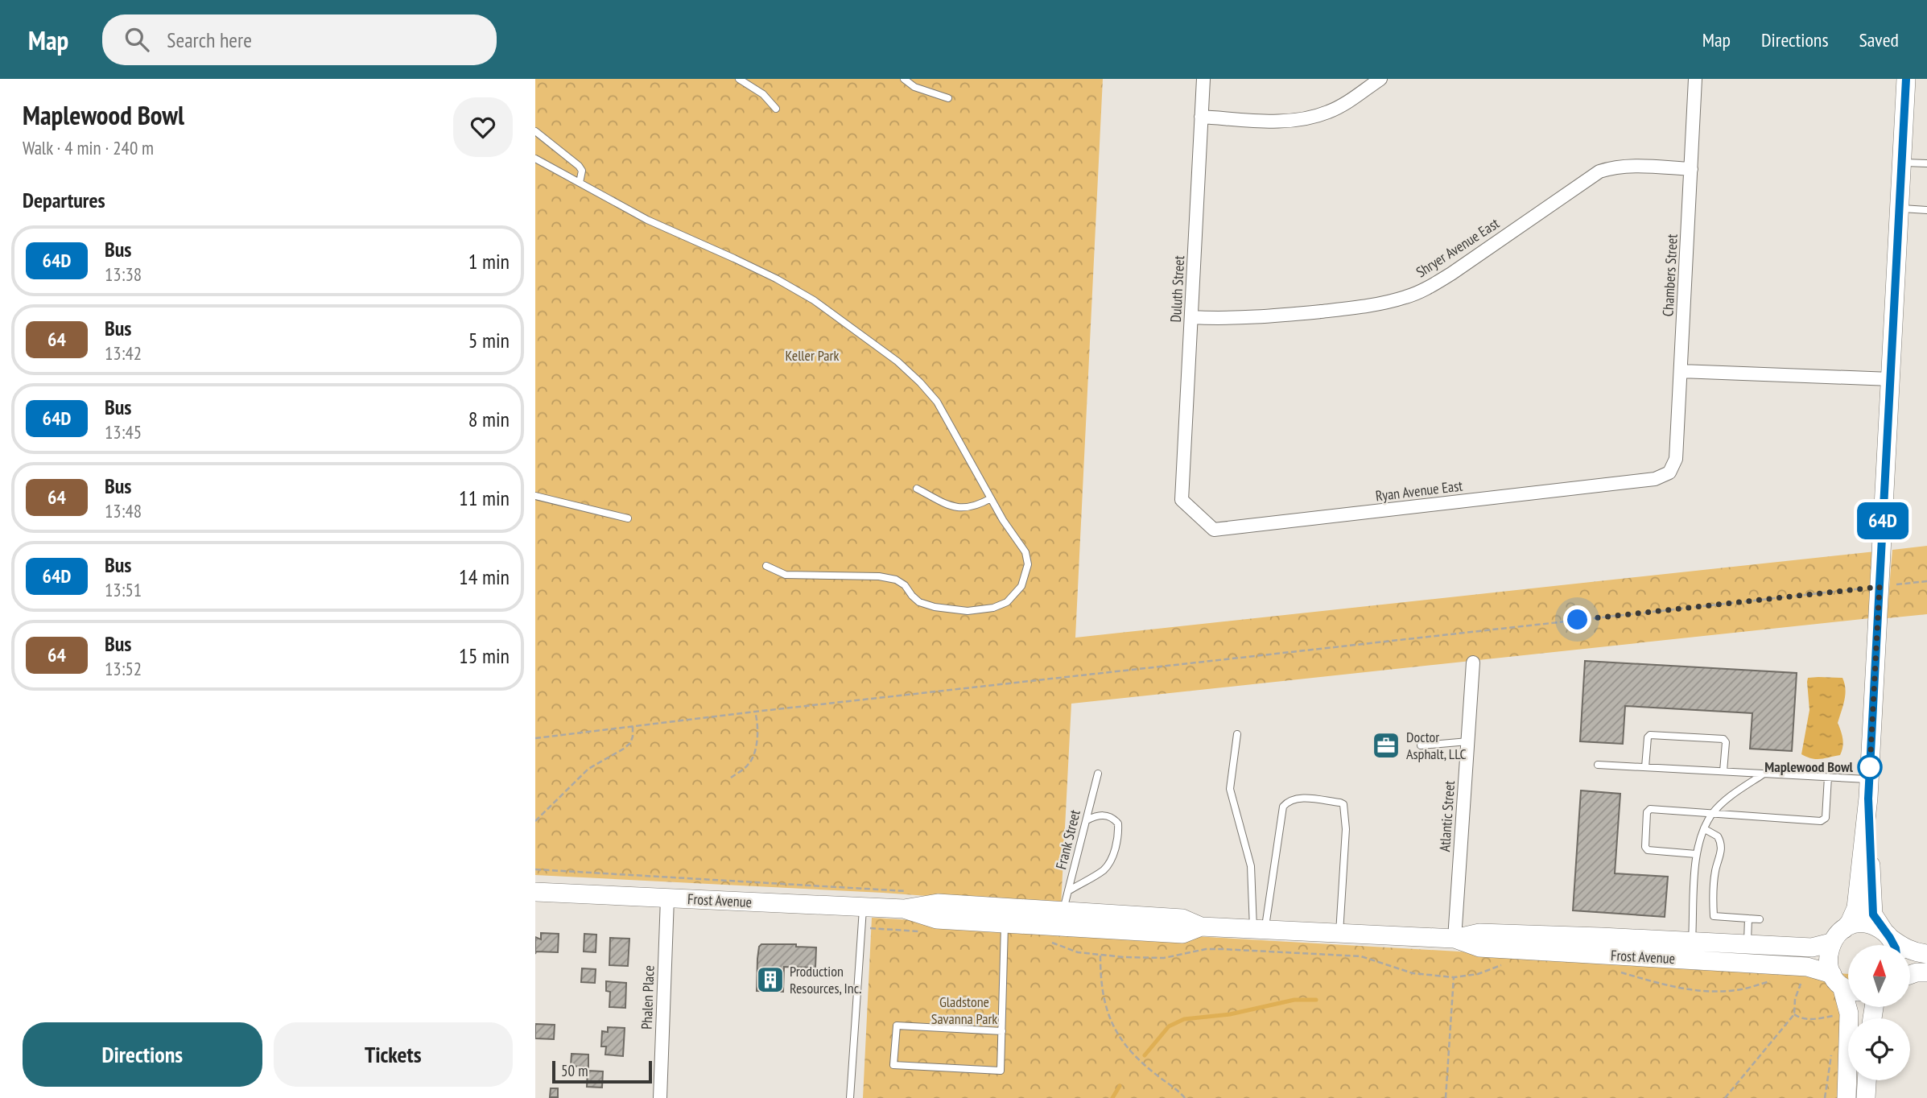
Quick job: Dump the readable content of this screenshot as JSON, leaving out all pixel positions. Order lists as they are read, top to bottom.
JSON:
{
  "streets": {
    "street": [
      "Shryer Avenue East",
      "Chambers Street",
      "Duluth Street",
      "Ryan Avenue East",
      "Atlantic Street",
      "Frost Avenue",
      "Phalen Place"
    ],
    "lane": ["Frank Street"]
  },
  "crossings": [
    ["Shryer Avenue East", "Chambers Street"],
    ["Shryer Avenue East", "Duluth Street"],
    ["Chambers Street", "Ryan Avenue East"],
    ["Duluth Street", "Ryan Avenue East"],
    ["Atlantic Street", "Frost Avenue"],
    ["Frank Street", "Frost Avenue"],
    ["Frost Avenue", "Phalen Place"]
  ],
  "parks": ["Keller Park", "Gladstone Savanna Park"],
  "places": {
    "office": ["Doctor Asphalt, LLC"],
    "other": ["Maplewood Bowl"],
    "building": ["Production Resources, Inc."]
  },
  "lines": ["bus line 64D"],
  "scale_bar": "50 m",
  "north": "top",
  "page": {
    "header": "Map",
    "search": "Search here",
    "nav": ["Map", "Directions", "Saved"],
    "heading": [
      ["Maplewood Bowl", "Walk · 4 min · 240 m"],
      "Departures"
    ],
    "on_map": "64D",
    "list": [
      {
        "mark": "64D",
        "name": "Bus",
        "note": "13:38",
        "value": "1 min"
      },
      {
        "mark": "64",
        "name": "Bus",
        "note": "13:42",
        "value": "5 min"
      },
      {
        "mark": "64D",
        "name": "Bus",
        "note": "13:45",
        "value": "8 min"
      },
      {
        "mark": "64",
        "name": "Bus",
        "note": "13:48",
        "value": "11 min"
      },
      {
        "mark": "64D",
        "name": "Bus",
        "note": "13:51",
        "value": "14 min"
      },
      {
        "mark": "64",
        "name": "Bus",
        "note": "13:52",
        "value": "15 min"
      }
    ],
    "buttons": ["Directions", "Tickets"],
    "scale": "50 m"
  }
}
